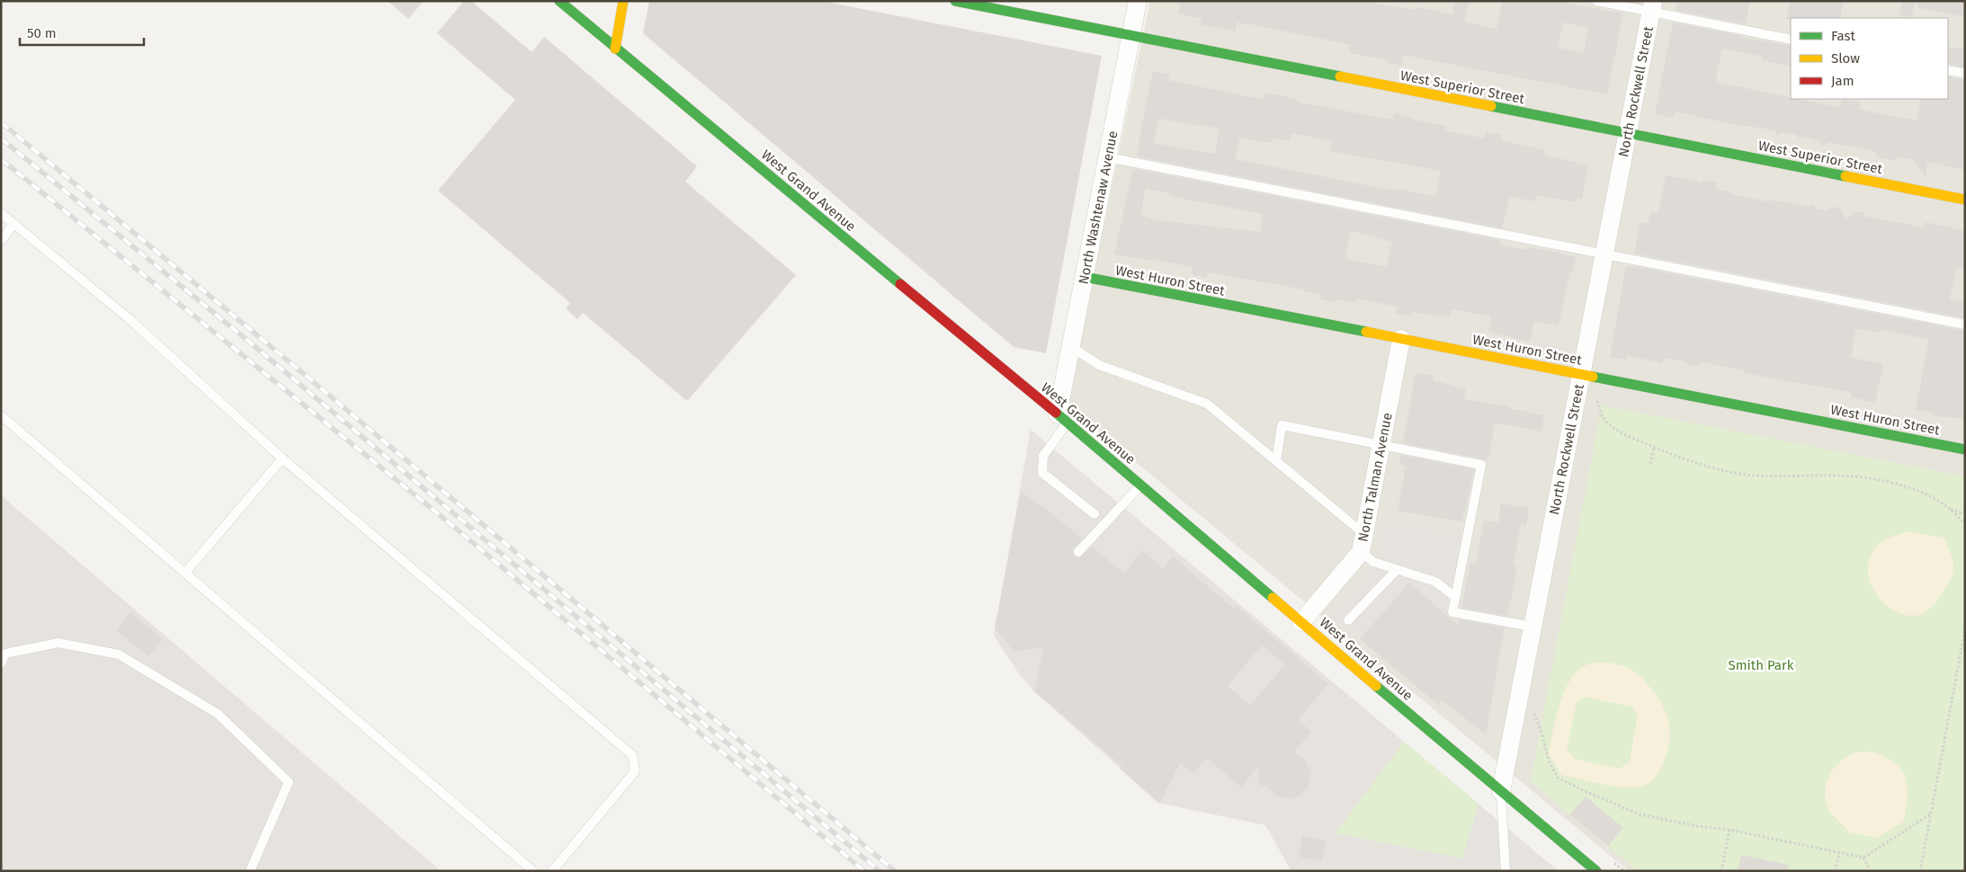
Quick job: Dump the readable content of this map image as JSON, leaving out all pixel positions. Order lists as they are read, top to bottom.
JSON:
{
  "streets": {
    "street": [
      "West Superior Street",
      "North Rockwell Street",
      "West Grand Avenue",
      "North Washtenaw Avenue",
      "West Huron Street",
      "North Talman Avenue"
    ]
  },
  "crossings": [
    ["West Superior Street", "North Rockwell Street"],
    ["West Superior Street", "North Washtenaw Avenue"],
    ["North Rockwell Street", "West Grand Avenue"],
    ["North Rockwell Street", "West Huron Street"],
    ["West Grand Avenue", "North Washtenaw Avenue"],
    ["West Grand Avenue", "North Talman Avenue"],
    ["North Washtenaw Avenue", "West Huron Street"],
    ["West Huron Street", "North Talman Avenue"]
  ],
  "parks": ["Smith Park"],
  "legend": ["Fast", "Slow", "Jam"],
  "scale_bar": "50 m"
}
